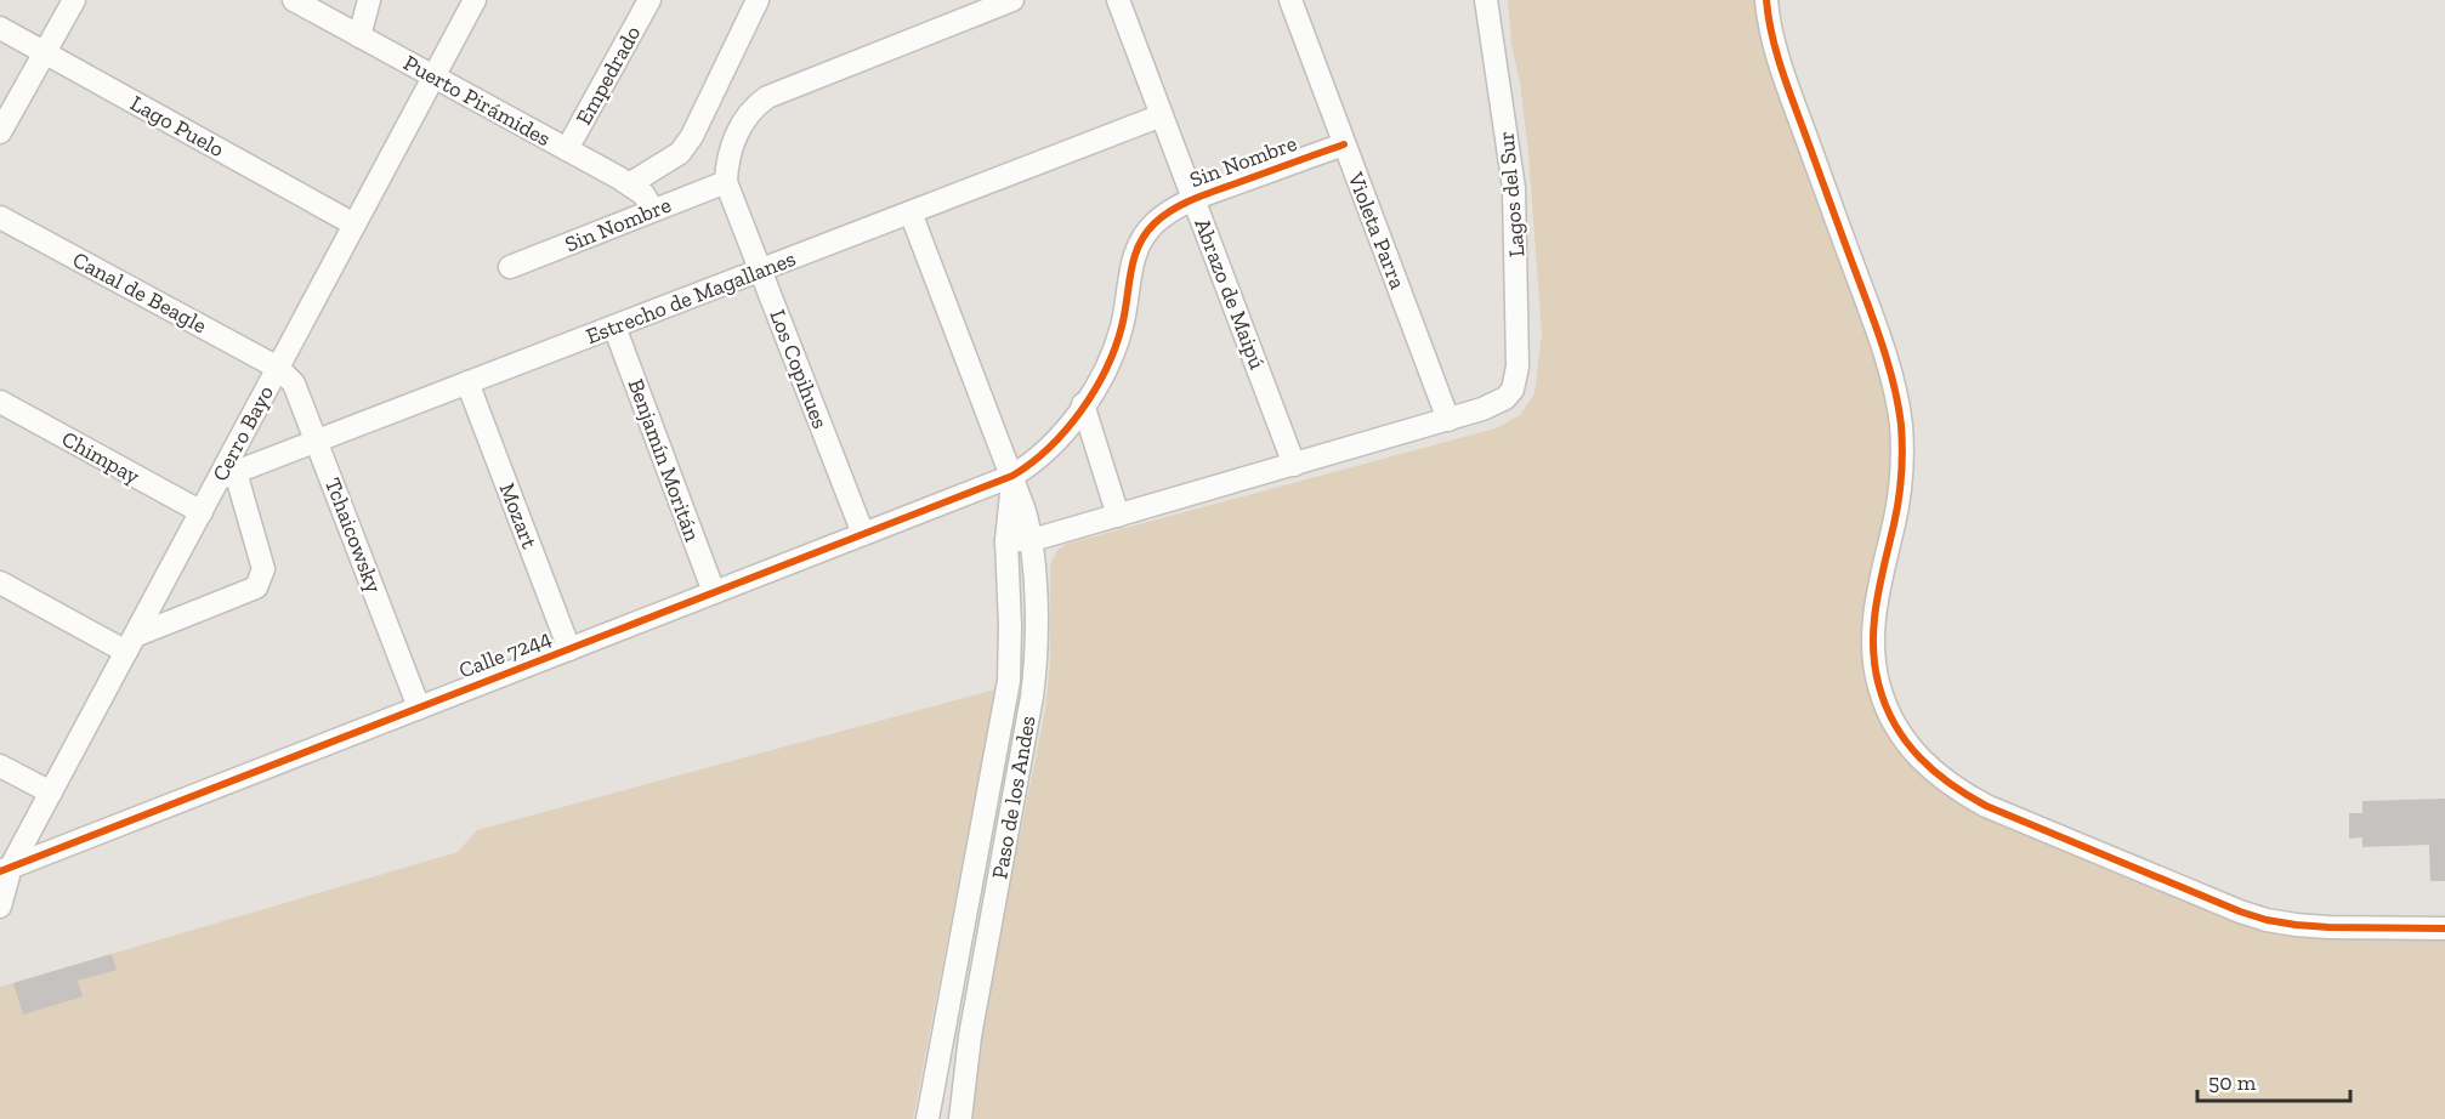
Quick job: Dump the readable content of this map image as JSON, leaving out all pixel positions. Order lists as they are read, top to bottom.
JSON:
{
  "streets": {
    "street": [
      "Empedrado",
      "Puerto Pirámides",
      "Lago Puelo",
      "Sin Nombre",
      "Lagos del Sur",
      "Violeta Parra",
      "Canal de Beagle",
      "Abrazo de Maipú",
      "Estrecho de Magallanes",
      "Los Copihues",
      "Cerro Bayo",
      "Chimpay",
      "Benjamín Moritán",
      "Mozart",
      "Tchaicowsky",
      "Calle 7244",
      "Paso de los Andes"
    ]
  },
  "crossings": [
    ["Empedrado", "Puerto Pirámides"],
    ["Puerto Pirámides", "Sin Nombre"],
    ["Puerto Pirámides", "Cerro Bayo"],
    ["Lago Puelo", "Cerro Bayo"],
    ["Sin Nombre", "Violeta Parra"],
    ["Sin Nombre", "Abrazo de Maipú"],
    ["Sin Nombre", "Los Copihues"],
    ["Sin Nombre", "Calle 7244"],
    ["Sin Nombre", "Paso de los Andes"],
    ["Lagos del Sur", "Violeta Parra"],
    ["Canal de Beagle", "Cerro Bayo"],
    ["Canal de Beagle", "Tchaicowsky"],
    ["Abrazo de Maipú", "Estrecho de Magallanes"],
    ["Estrecho de Magallanes", "Los Copihues"],
    ["Estrecho de Magallanes", "Cerro Bayo"],
    ["Estrecho de Magallanes", "Benjamín Moritán"],
    ["Estrecho de Magallanes", "Mozart"],
    ["Estrecho de Magallanes", "Tchaicowsky"],
    ["Estrecho de Magallanes", "Paso de los Andes"],
    ["Los Copihues", "Calle 7244"],
    ["Cerro Bayo", "Chimpay"],
    ["Cerro Bayo", "Tchaicowsky"],
    ["Cerro Bayo", "Calle 7244"],
    ["Benjamín Moritán", "Calle 7244"],
    ["Mozart", "Calle 7244"],
    ["Tchaicowsky", "Calle 7244"],
    ["Calle 7244", "Paso de los Andes"]
  ],
  "scale_bar": "50 m"
}
